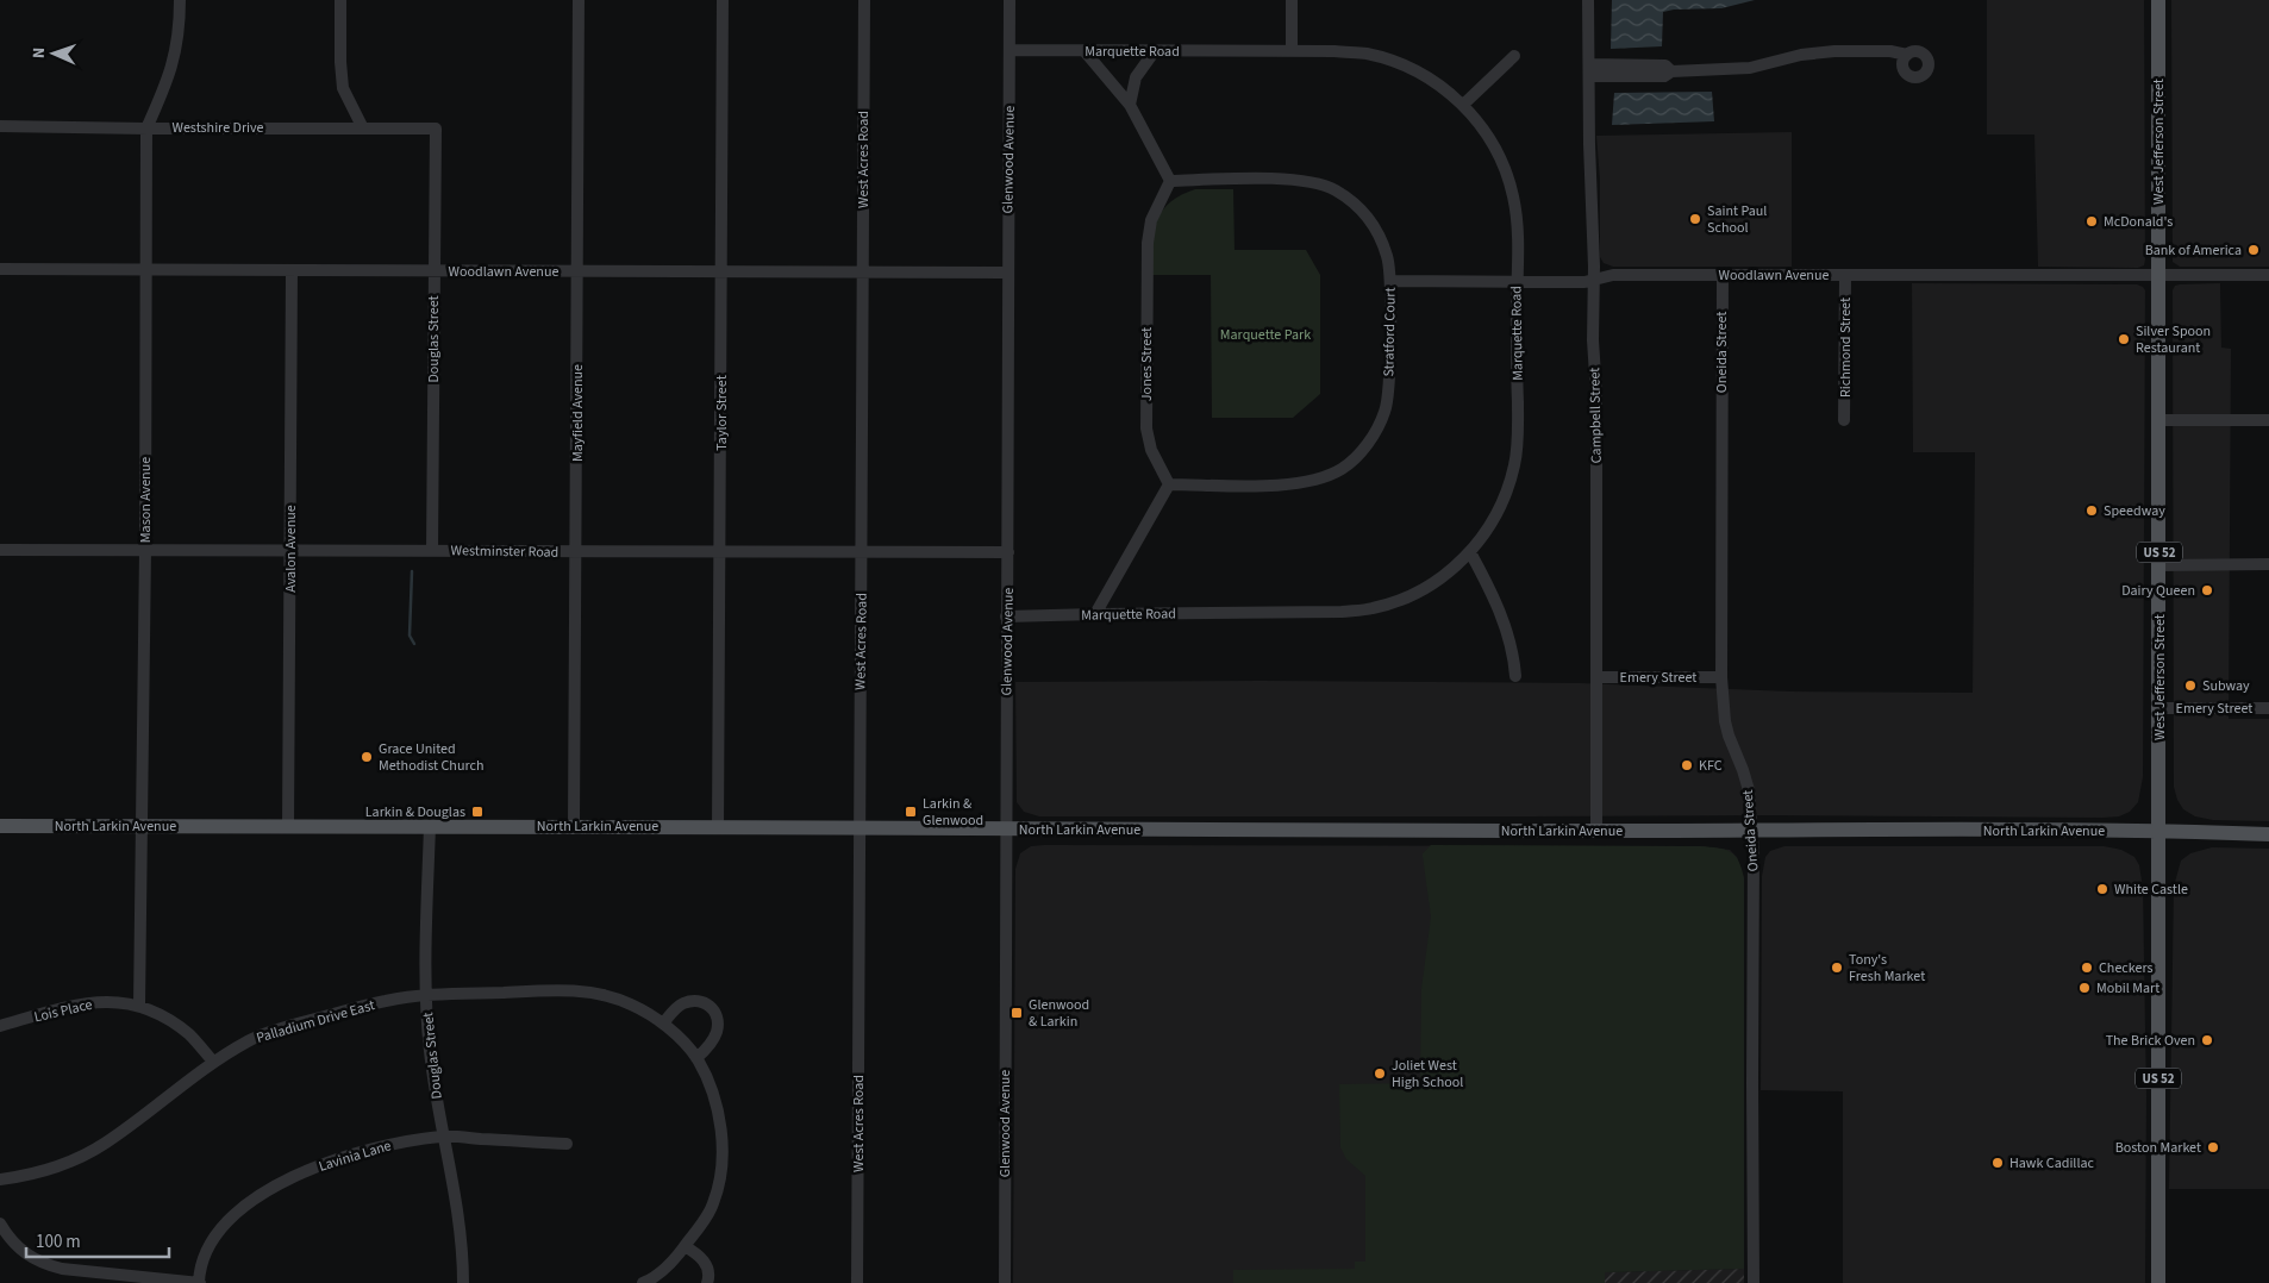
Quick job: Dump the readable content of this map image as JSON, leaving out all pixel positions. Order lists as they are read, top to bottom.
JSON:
{
  "streets": {
    "main road": ["West Jefferson Street", "US 52", "North Larkin Avenue"],
    "street": [
      "Marquette Road",
      "Westshire Drive",
      "West Acres Road",
      "Glenwood Avenue",
      "Woodlawn Avenue",
      "Stratford Court",
      "Douglas Street",
      "Richmond Street",
      "Oneida Street",
      "Jones Street",
      "Mayfield Avenue",
      "Taylor Street",
      "Campbell Street",
      "Mason Avenue",
      "Avalon Avenue",
      "Westminster Road",
      "Emery Street",
      "Lois Place",
      "Palladium Drive East",
      "Lavinia Lane"
    ]
  },
  "crossings": [
    ["Marquette Road", "Glenwood Avenue"],
    ["Marquette Road", "Woodlawn Avenue"],
    ["Westshire Drive", "Douglas Street"],
    ["Westshire Drive", "Mason Avenue"],
    ["West Jefferson Street", "Woodlawn Avenue"],
    ["West Jefferson Street", "Emery Street"],
    ["West Jefferson Street", "North Larkin Avenue"],
    ["West Acres Road", "Woodlawn Avenue"],
    ["West Acres Road", "Westminster Road"],
    ["West Acres Road", "North Larkin Avenue"],
    ["Glenwood Avenue", "Woodlawn Avenue"],
    ["Glenwood Avenue", "Westminster Road"],
    ["Glenwood Avenue", "North Larkin Avenue"],
    ["Woodlawn Avenue", "Stratford Court"],
    ["Woodlawn Avenue", "Douglas Street"],
    ["Woodlawn Avenue", "Richmond Street"],
    ["Woodlawn Avenue", "Oneida Street"],
    ["Woodlawn Avenue", "Mayfield Avenue"],
    ["Woodlawn Avenue", "Taylor Street"],
    ["Woodlawn Avenue", "Campbell Street"],
    ["Woodlawn Avenue", "Mason Avenue"],
    ["Woodlawn Avenue", "Avalon Avenue"],
    ["Stratford Court", "Jones Street"],
    ["Douglas Street", "Westminster Road"],
    ["Douglas Street", "North Larkin Avenue"],
    ["Douglas Street", "Palladium Drive East"],
    ["Douglas Street", "Lavinia Lane"],
    ["Oneida Street", "Emery Street"],
    ["Oneida Street", "North Larkin Avenue"],
    ["Mayfield Avenue", "Westminster Road"],
    ["Mayfield Avenue", "North Larkin Avenue"],
    ["Taylor Street", "Westminster Road"],
    ["Taylor Street", "North Larkin Avenue"],
    ["Campbell Street", "Emery Street"],
    ["Campbell Street", "North Larkin Avenue"],
    ["Mason Avenue", "Westminster Road"],
    ["Mason Avenue", "North Larkin Avenue"],
    ["Mason Avenue", "Lois Place"],
    ["Avalon Avenue", "Westminster Road"],
    ["Avalon Avenue", "North Larkin Avenue"],
    ["Lois Place", "Palladium Drive East"]
  ],
  "parks": ["Marquette Park"],
  "places": {
    "other": [
      "Saint Paul School",
      "McDonald's",
      "Bank of America",
      "Silver Spoon Restaurant",
      "Speedway",
      "Dairy Queen",
      "Subway",
      "Grace United Methodist Church",
      "KFC",
      "White Castle",
      "Tony's Fresh Market",
      "Checkers",
      "Mobil Mart",
      "The Brick Oven",
      "Joliet West High School",
      "Boston Market",
      "Hawk Cadillac"
    ],
    "transit": ["Larkin & Douglas", "Larkin & Glenwood", "Glenwood & Larkin"]
  },
  "scale_bar": "100 m",
  "north": "left"
}
